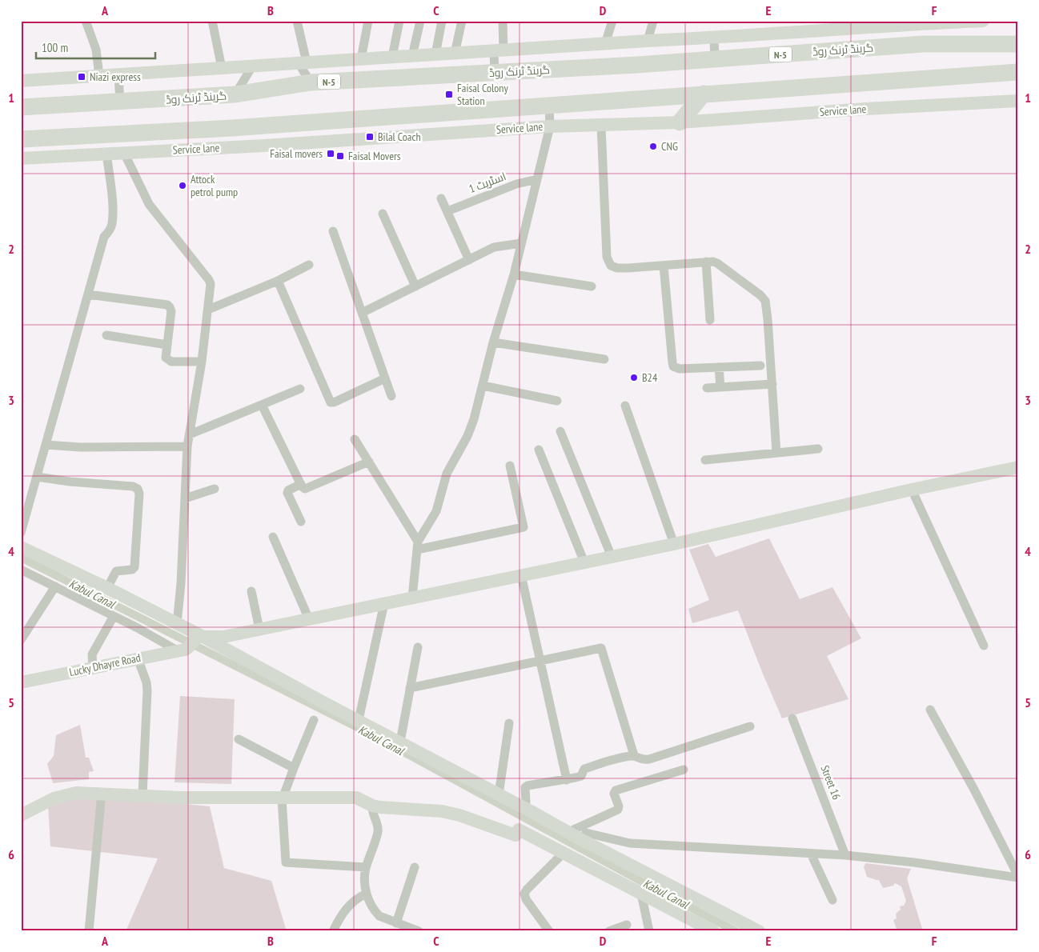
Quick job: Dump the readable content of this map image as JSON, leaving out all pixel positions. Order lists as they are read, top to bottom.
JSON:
{
  "streets": {
    "highway": ["گرینڈ ٹرنک روڈ", "N-5"],
    "main road": ["Service lane", "Lucky Dhayre Road"],
    "street": ["اسٹریٹ 1", "Street 16"]
  },
  "water": ["Kabul Canal"],
  "places": {
    "transit": [
      "Niazi express",
      "Faisal Colony Station",
      "Bilal Coach",
      "Faisal movers",
      "Faisal Movers"
    ],
    "other": ["CNG", "Attock petrol pump", "B24"]
  },
  "scale_bar": "100 m",
  "grid": {
    "columns": [
      "A",
      "B",
      "C",
      "D",
      "E",
      "F"
    ],
    "rows": [
      "1",
      "2",
      "3",
      "4",
      "5",
      "6"
    ]
  }
}
